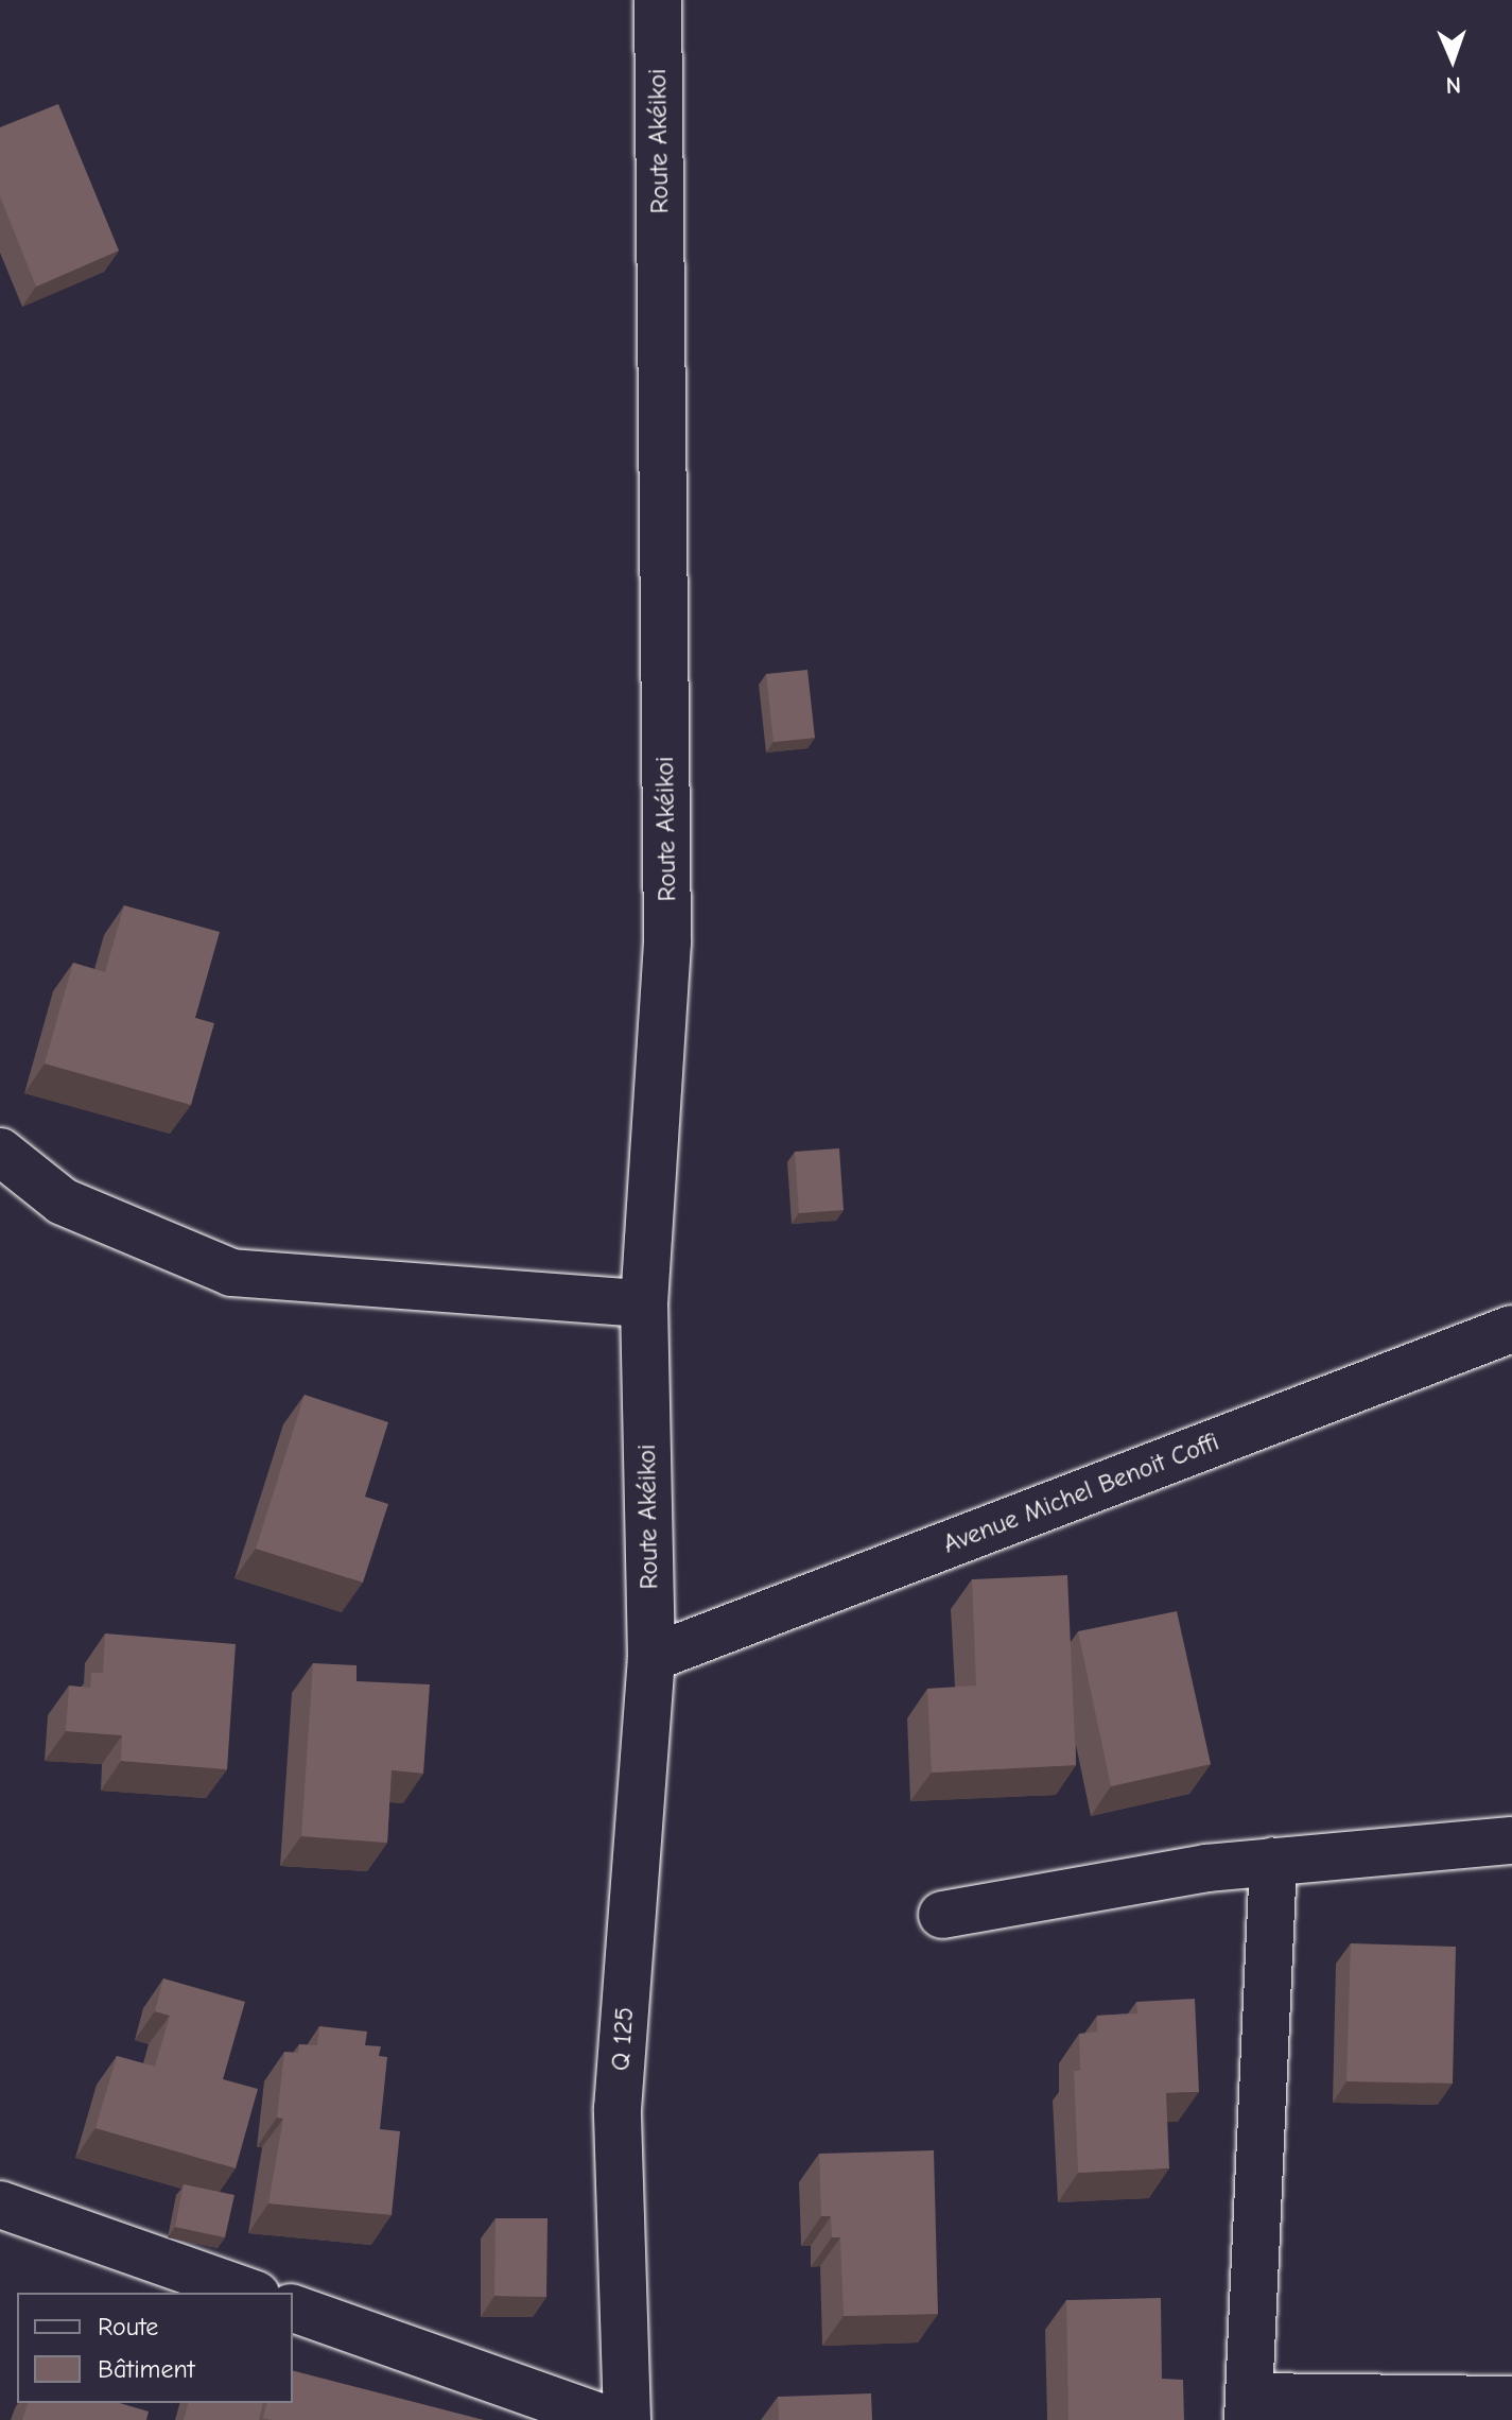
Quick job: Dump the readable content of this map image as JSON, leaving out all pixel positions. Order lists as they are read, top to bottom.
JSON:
{
  "streets": {
    "street": ["Route Akéikoi", "Avenue Michel Benoit Coffi", "Q 125"]
  },
  "crossings": [
    ["Route Akéikoi", "Avenue Michel Benoit Coffi"],
    ["Route Akéikoi", "Q 125"],
    ["Avenue Michel Benoit Coffi", "Q 125"]
  ],
  "legend": ["Route", "Bâtiment"],
  "north": "bottom"
}
